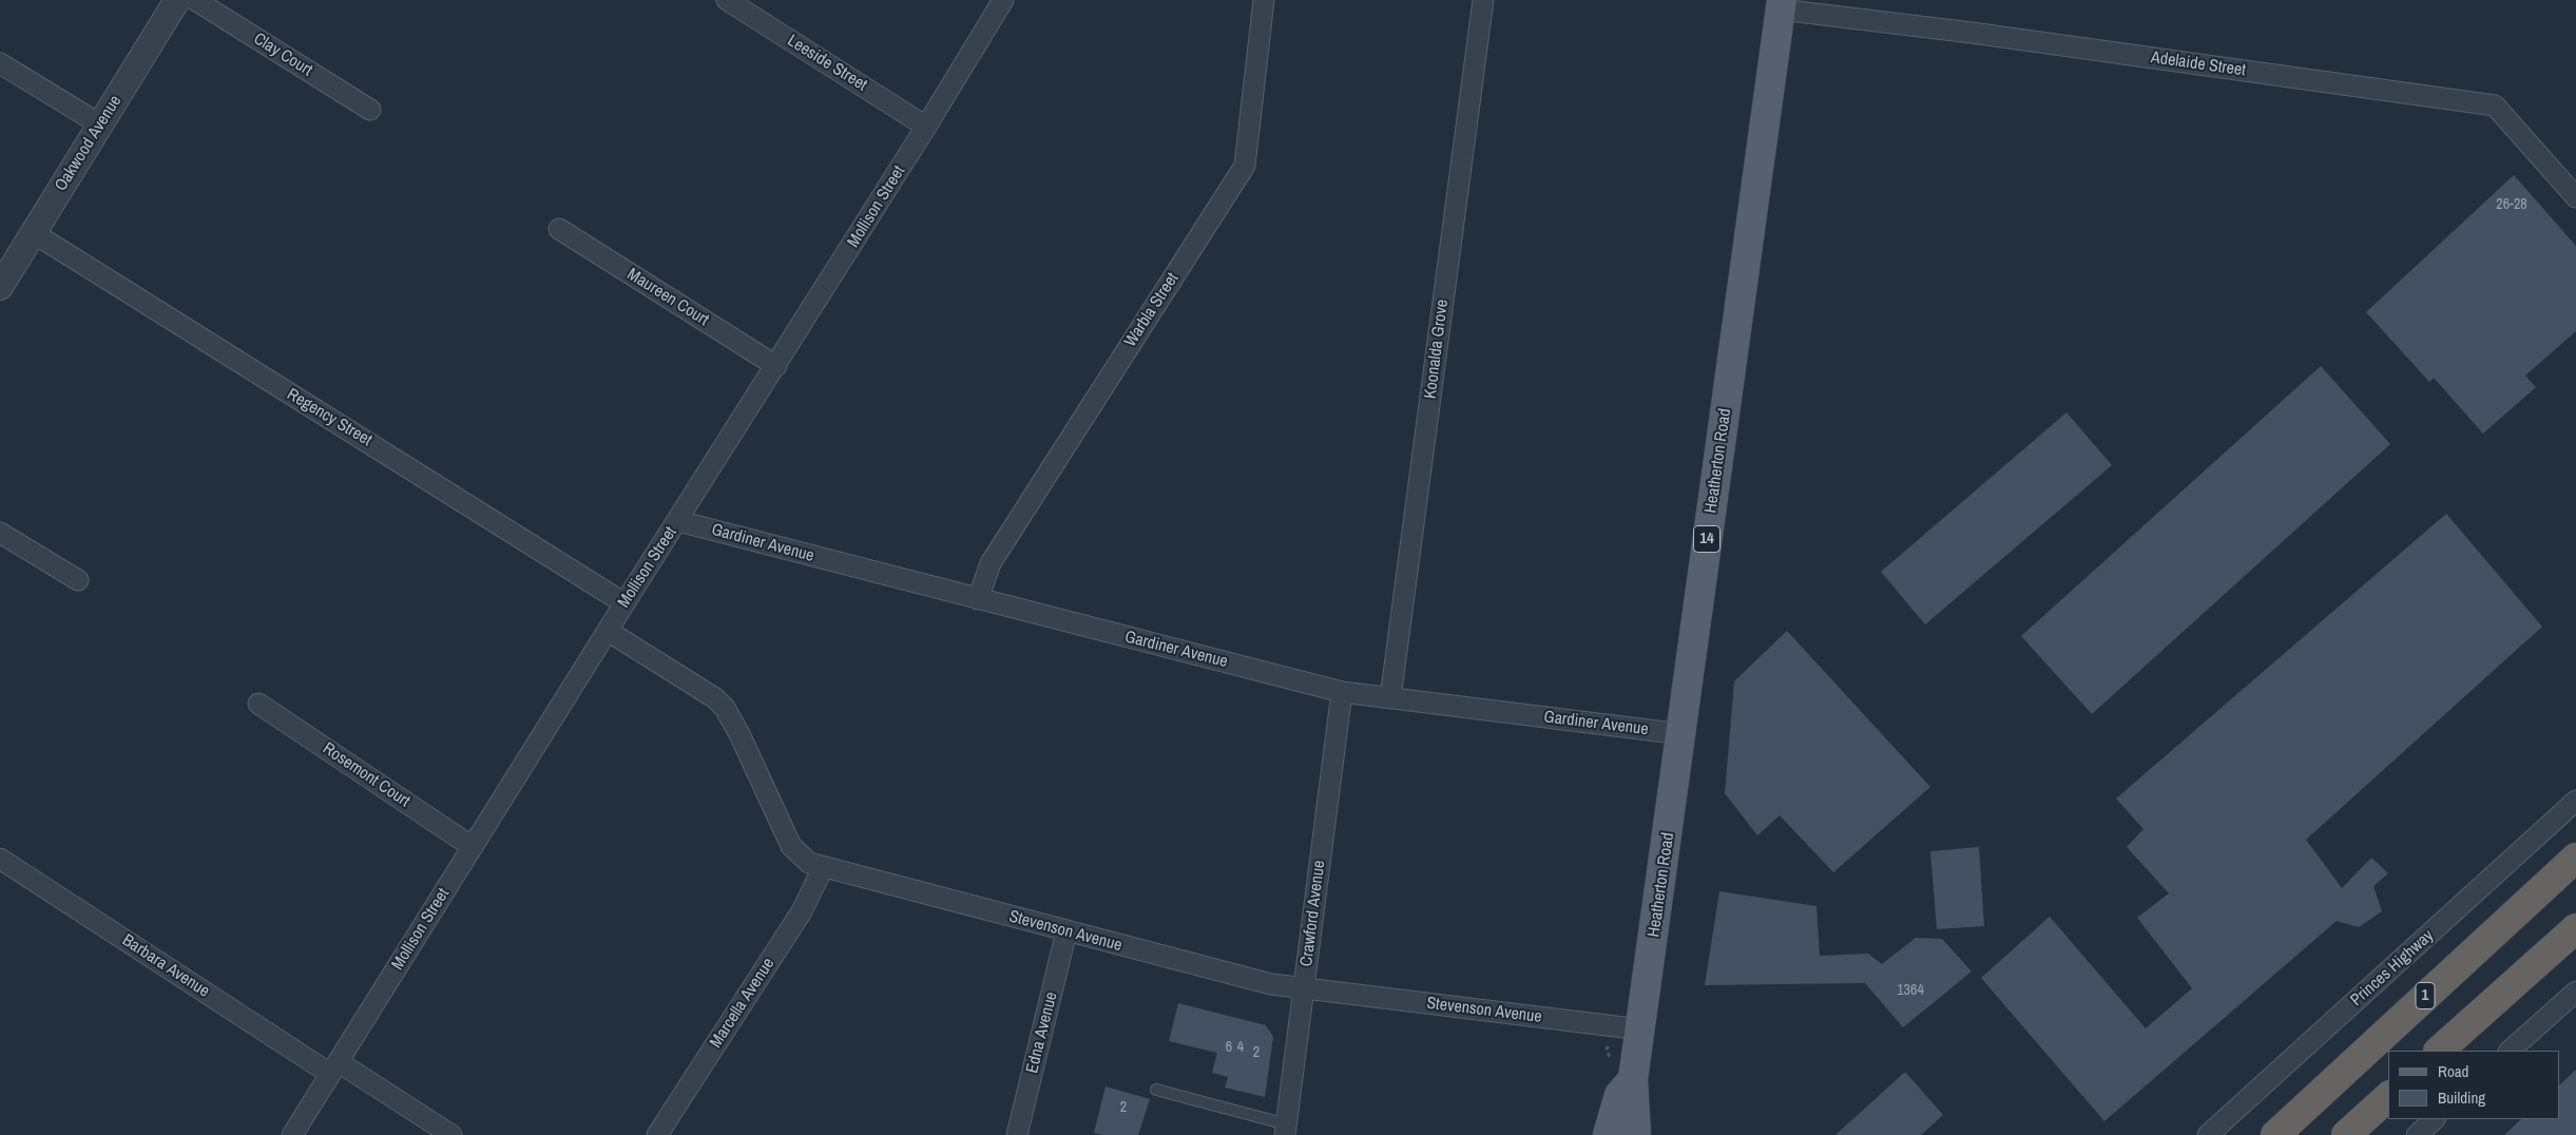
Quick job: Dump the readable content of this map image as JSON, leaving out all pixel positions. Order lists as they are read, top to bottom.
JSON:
{
  "streets": {
    "highway": ["1"],
    "main road": ["Heatherton Road", "14"],
    "street": [
      "Clay Court",
      "Leeside Street",
      "Adelaide Street",
      "Oakwood Avenue",
      "Mollison Street",
      "Maureen Court",
      "Warbla Street",
      "Koonalda Grove",
      "Regency Street",
      "Gardiner Avenue",
      "Rosemont Court",
      "Crawford Avenue",
      "Stevenson Avenue",
      "Barbara Avenue",
      "Princes Highway",
      "Marcella Avenue",
      "Edna Avenue"
    ]
  },
  "crossings": [
    ["Leeside Street", "Mollison Street"],
    ["Adelaide Street", "Heatherton Road"],
    ["Oakwood Avenue", "Regency Street"],
    ["Mollison Street", "Maureen Court"],
    ["Mollison Street", "Regency Street"],
    ["Mollison Street", "Gardiner Avenue"],
    ["Mollison Street", "Rosemont Court"],
    ["Mollison Street", "Stevenson Avenue"],
    ["Mollison Street", "Barbara Avenue"],
    ["Warbla Street", "Gardiner Avenue"],
    ["Koonalda Grove", "Gardiner Avenue"],
    ["Heatherton Road", "Gardiner Avenue"],
    ["Heatherton Road", "Stevenson Avenue"],
    ["Gardiner Avenue", "Crawford Avenue"],
    ["Crawford Avenue", "Stevenson Avenue"],
    ["Stevenson Avenue", "Marcella Avenue"],
    ["Stevenson Avenue", "Edna Avenue"]
  ],
  "house_numbers": [
    "26-28",
    "1364",
    "6",
    "4",
    "2",
    "2"
  ],
  "legend": ["Road", "Building"]
}
